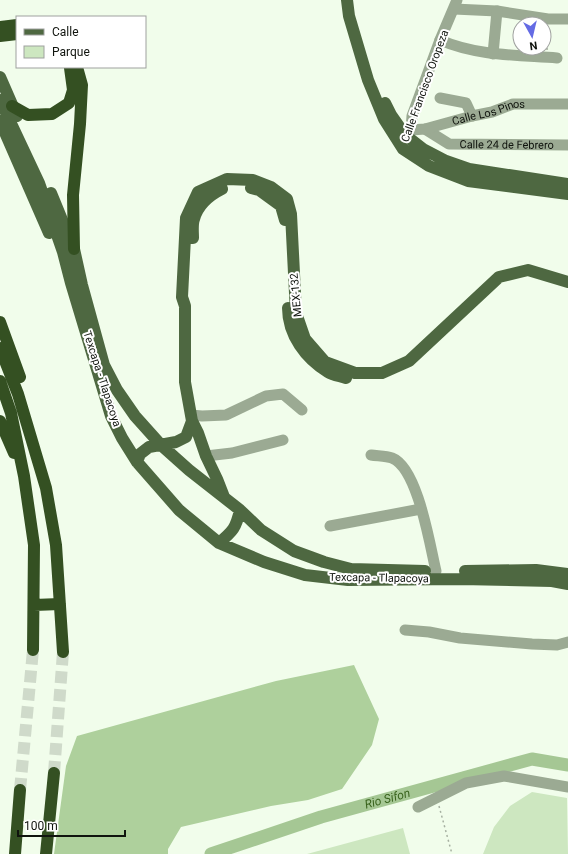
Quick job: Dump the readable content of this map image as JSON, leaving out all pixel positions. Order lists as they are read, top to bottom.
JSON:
{
  "streets": {
    "main road": ["MEX-132", "Texcapa - Tlapacoya"],
    "street": ["Calle Francisco Oropeza", "Calle Los Pinos", "Calle 24 de Febrero"]
  },
  "crossings": [
    ["Calle Francisco Oropeza", "Calle Los Pinos"],
    ["Calle Los Pinos", "Calle 24 de Febrero"],
    ["MEX-132", "Texcapa - Tlapacoya"]
  ],
  "water": ["Rio Sifon"],
  "legend": ["Calle", "Parque"],
  "scale_bar": "100 m",
  "north": "bottom"
}
